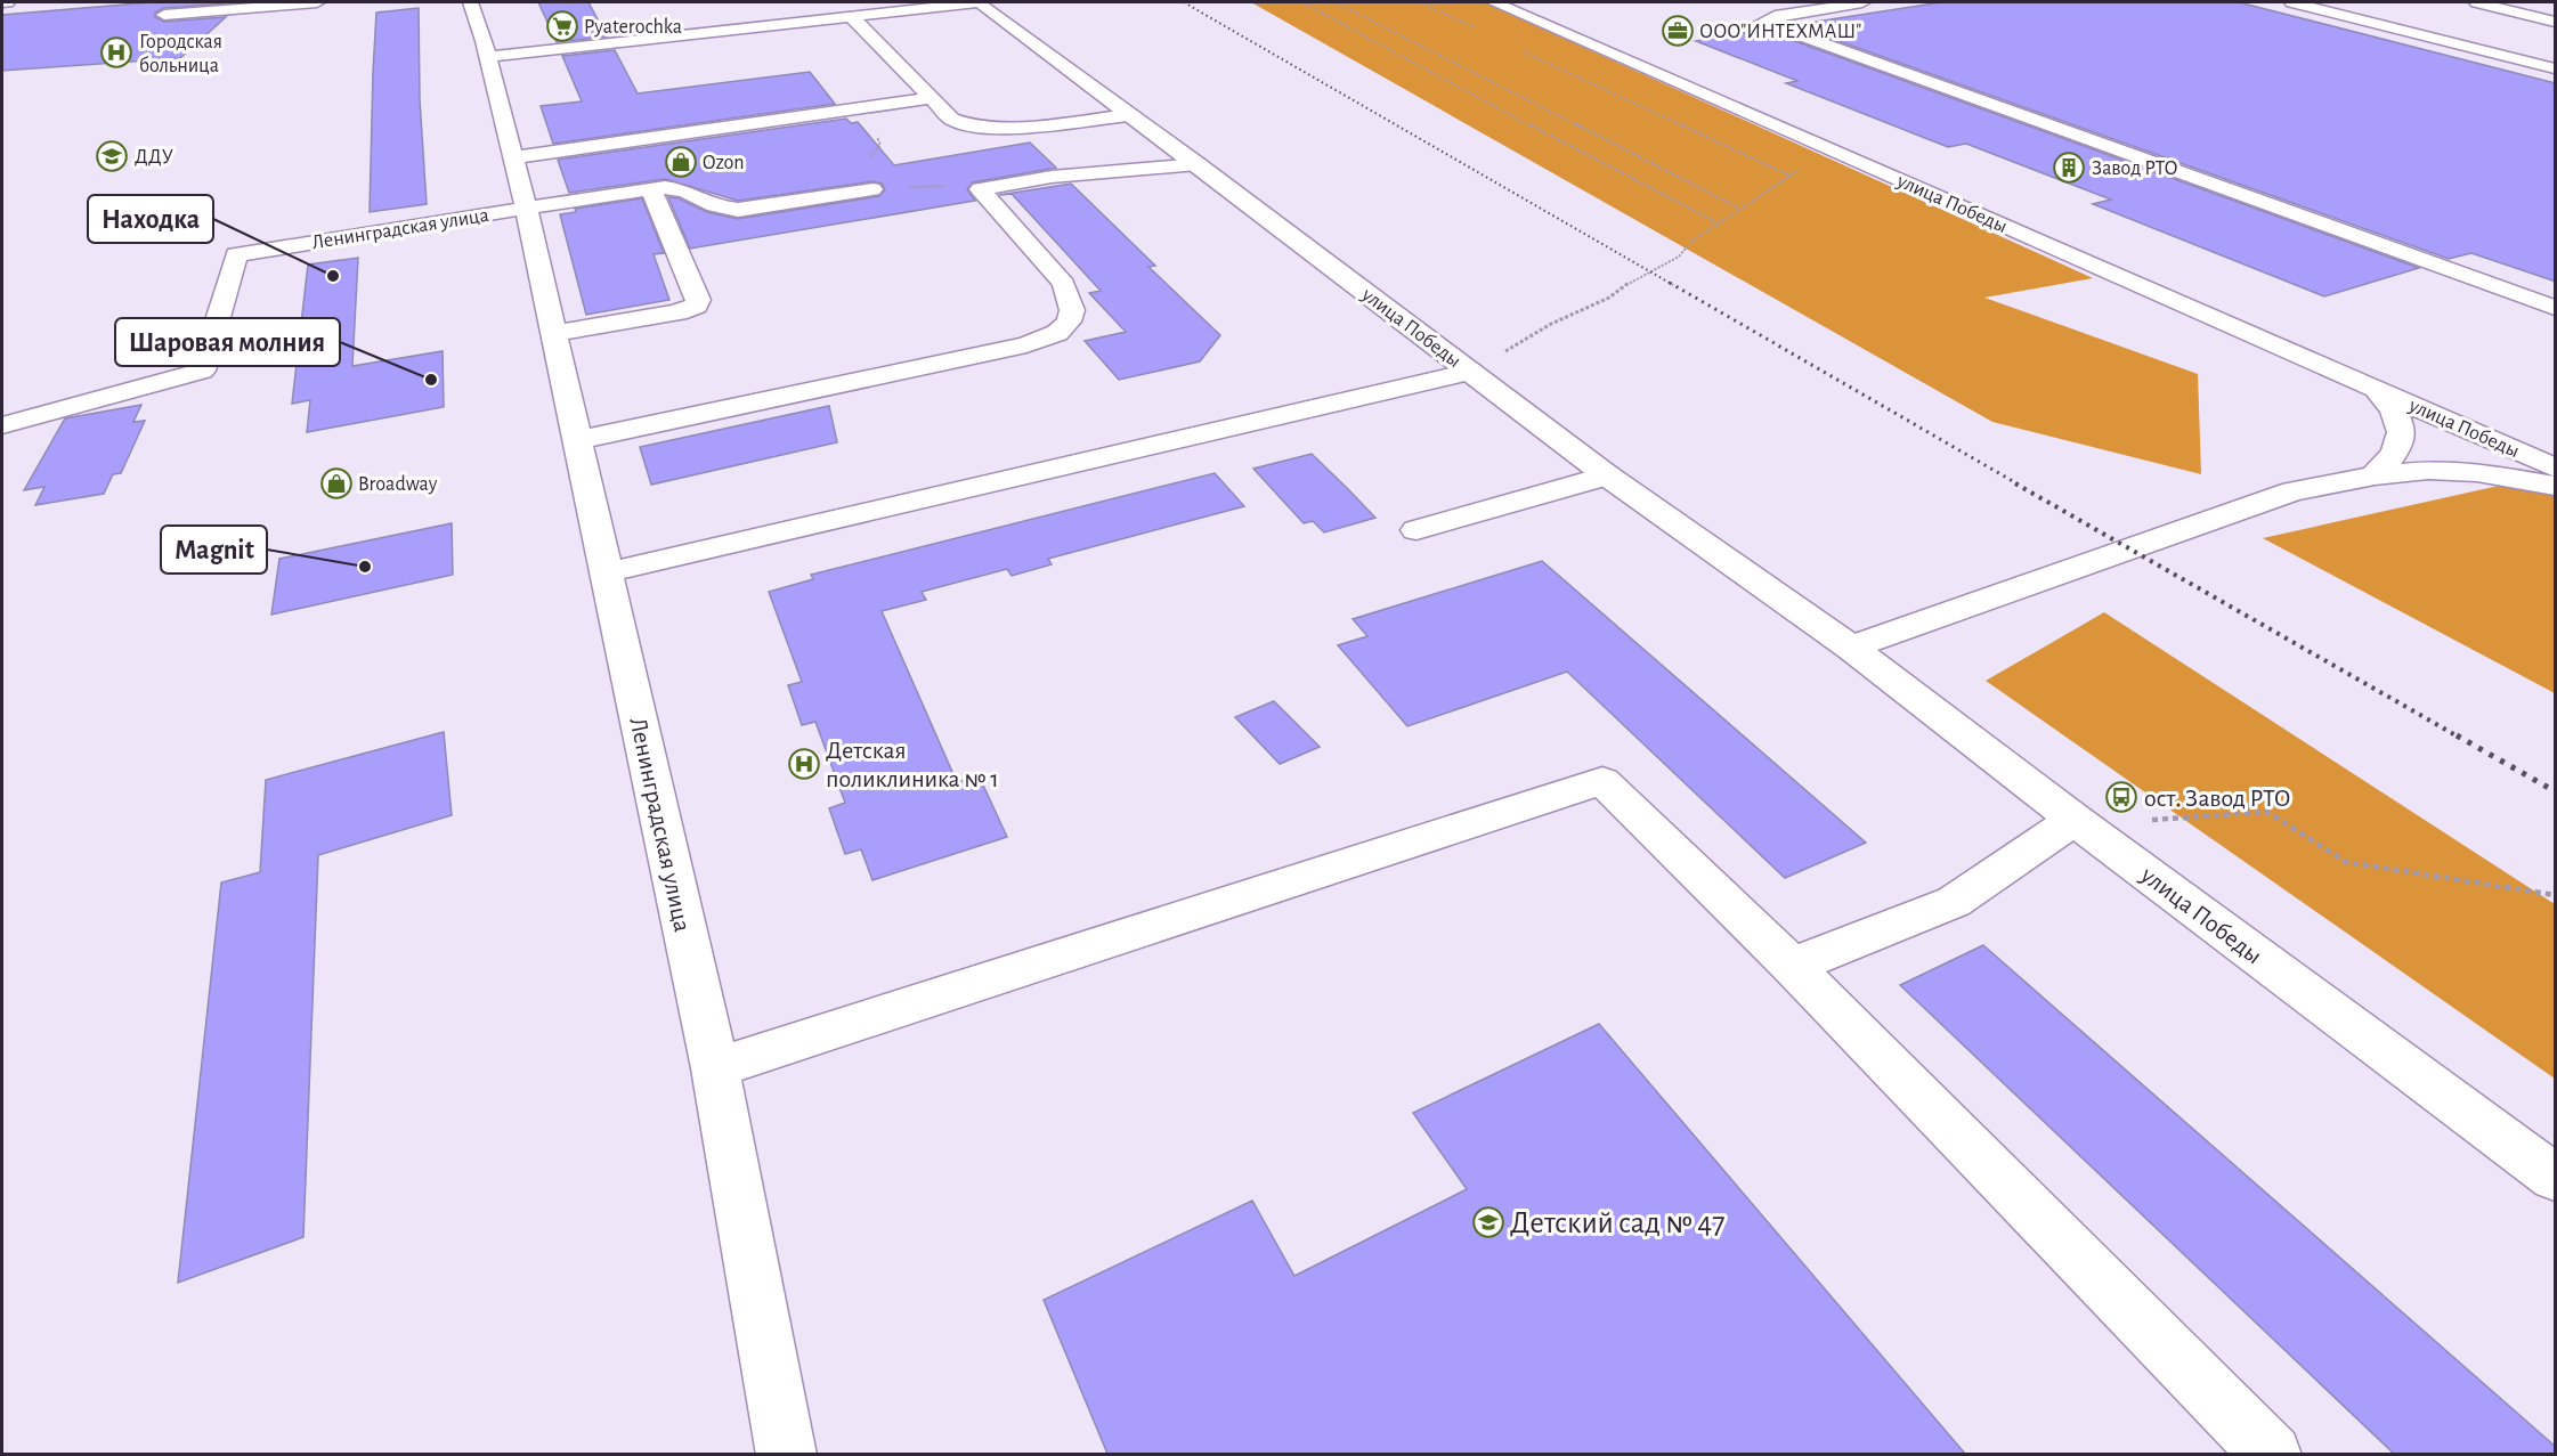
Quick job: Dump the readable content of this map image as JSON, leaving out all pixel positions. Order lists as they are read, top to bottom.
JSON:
{
  "streets": {
    "street": ["улица Победы", "Ленинградская улица"]
  },
  "places": {
    "supermarket": ["Pyaterochka"],
    "office": ["ООО\"ИНТЕХМАШ\""],
    "hospital": ["Городская больница", "Детская поликлиника № 1"],
    "school or university": ["ДДУ", "Детский сад № 47"],
    "shop": ["Ozon", "Broadway"],
    "building": ["Завод РТО"],
    "other": ["Находка", "Шаровая молния", "Magnit"],
    "bus stop": ["ост. Завод РТО"]
  }
}
